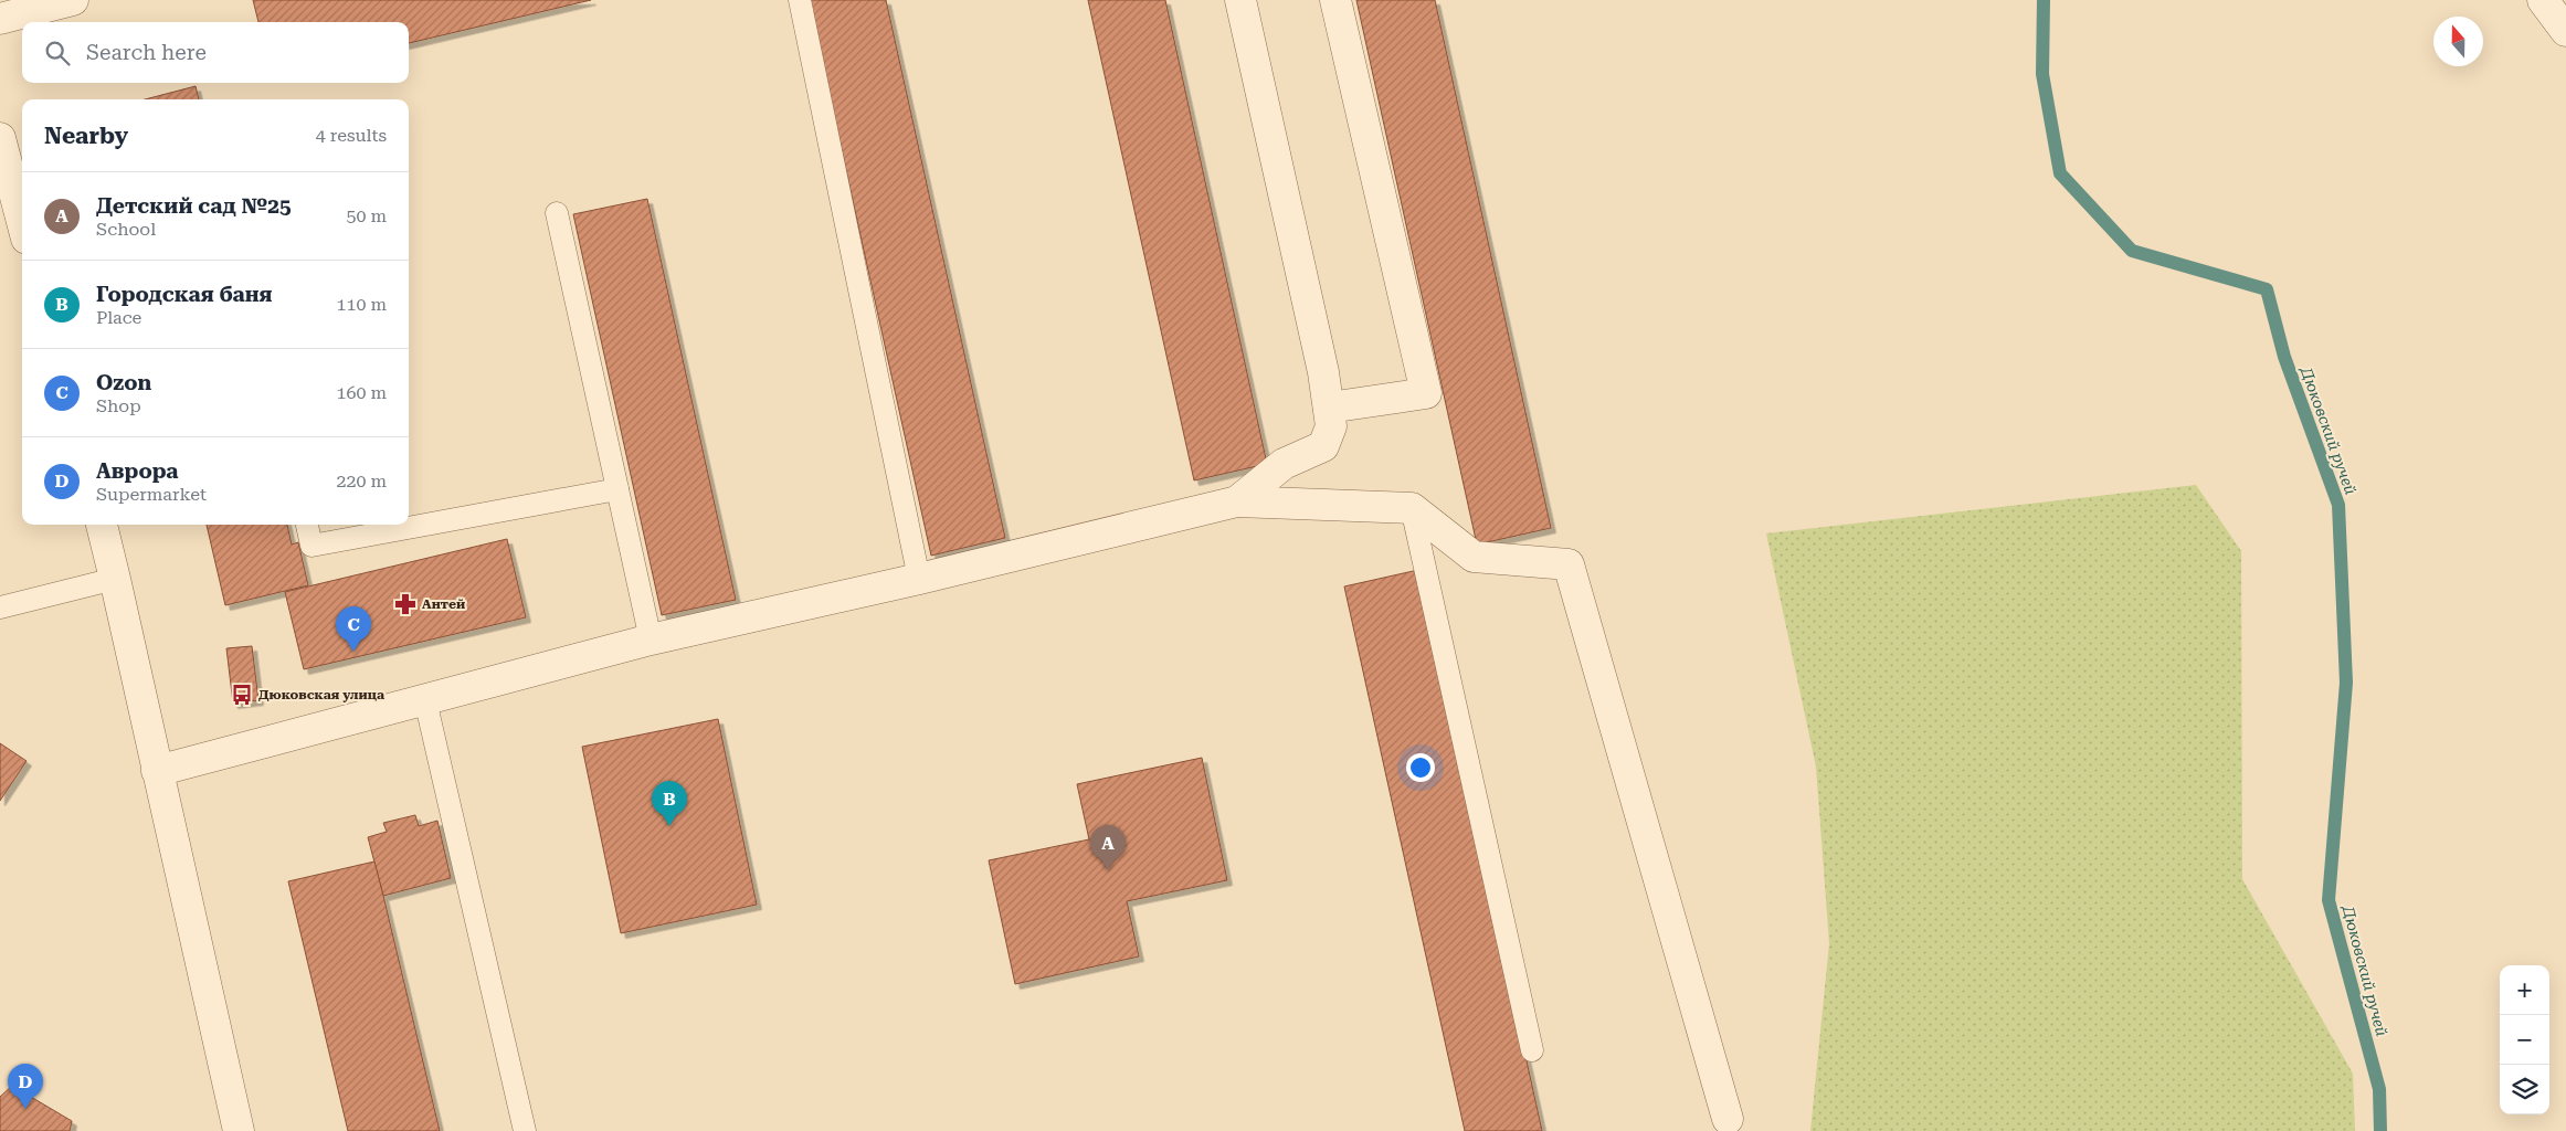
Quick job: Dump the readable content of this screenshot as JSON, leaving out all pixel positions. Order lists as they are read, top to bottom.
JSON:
{
  "water": ["Дюковский ручей"],
  "places": {
    "pharmacy": ["Антей"],
    "bus stop": ["Дюковская улица"]
  },
  "north": "top",
  "page": {
    "search": "Search here",
    "heading": ["Nearby", "4 results"],
    "list": [
      {
        "mark": "A",
        "name": "Детский сад №25",
        "note": "School",
        "value": "50 m"
      },
      {
        "mark": "B",
        "name": "Городская баня",
        "note": "Place",
        "value": "110 m"
      },
      {
        "mark": "C",
        "name": "Ozon",
        "note": "Shop",
        "value": "160 m"
      },
      {
        "mark": "D",
        "name": "Аврора",
        "note": "Supermarket",
        "value": "220 m"
      }
    ],
    "pins": [
      "C",
      "B",
      "A",
      "D"
    ],
    "map_buttons": ["+", "−"]
  }
}
